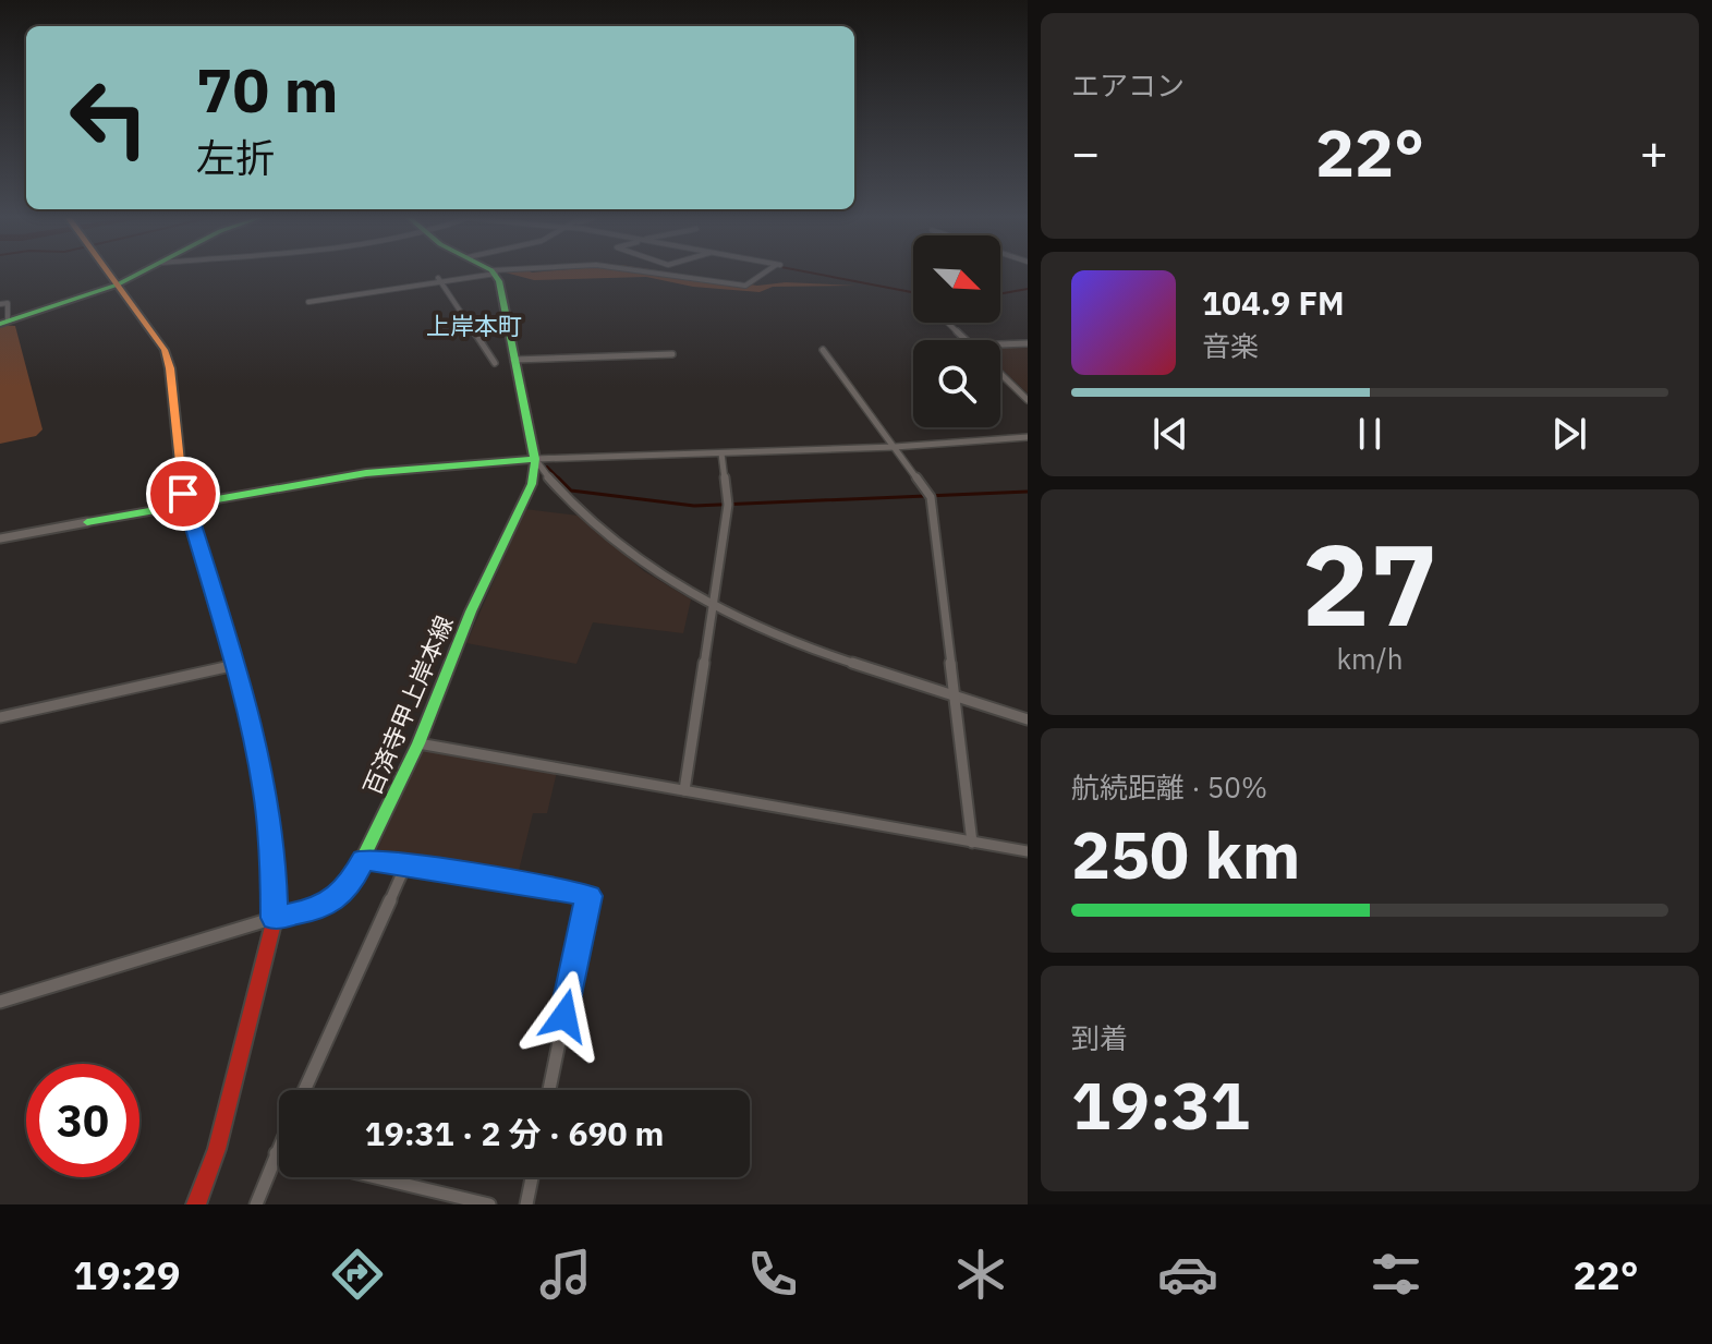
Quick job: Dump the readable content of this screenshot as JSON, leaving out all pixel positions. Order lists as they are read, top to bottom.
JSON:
{
  "streets": {
    "main road": ["百済寺甲上岸本線"]
  },
  "districts": ["上岸本町"],
  "north": "bottom right",
  "page": {
    "tile": [
      "エアコン",
      ["27", "km/h"],
      ["航続距離 · 50%", "250 km"],
      ["到着", "19:31"]
    ],
    "turn": ["70 m", "左折"],
    "heat": ["−", "22°", "+"],
    "song": ["104.9 FM", "音楽"],
    "limit": "30",
    "trip": "19:31 · 2 分 · 690 m",
    "tabs": ["19:29", "22°"]
  }
}
